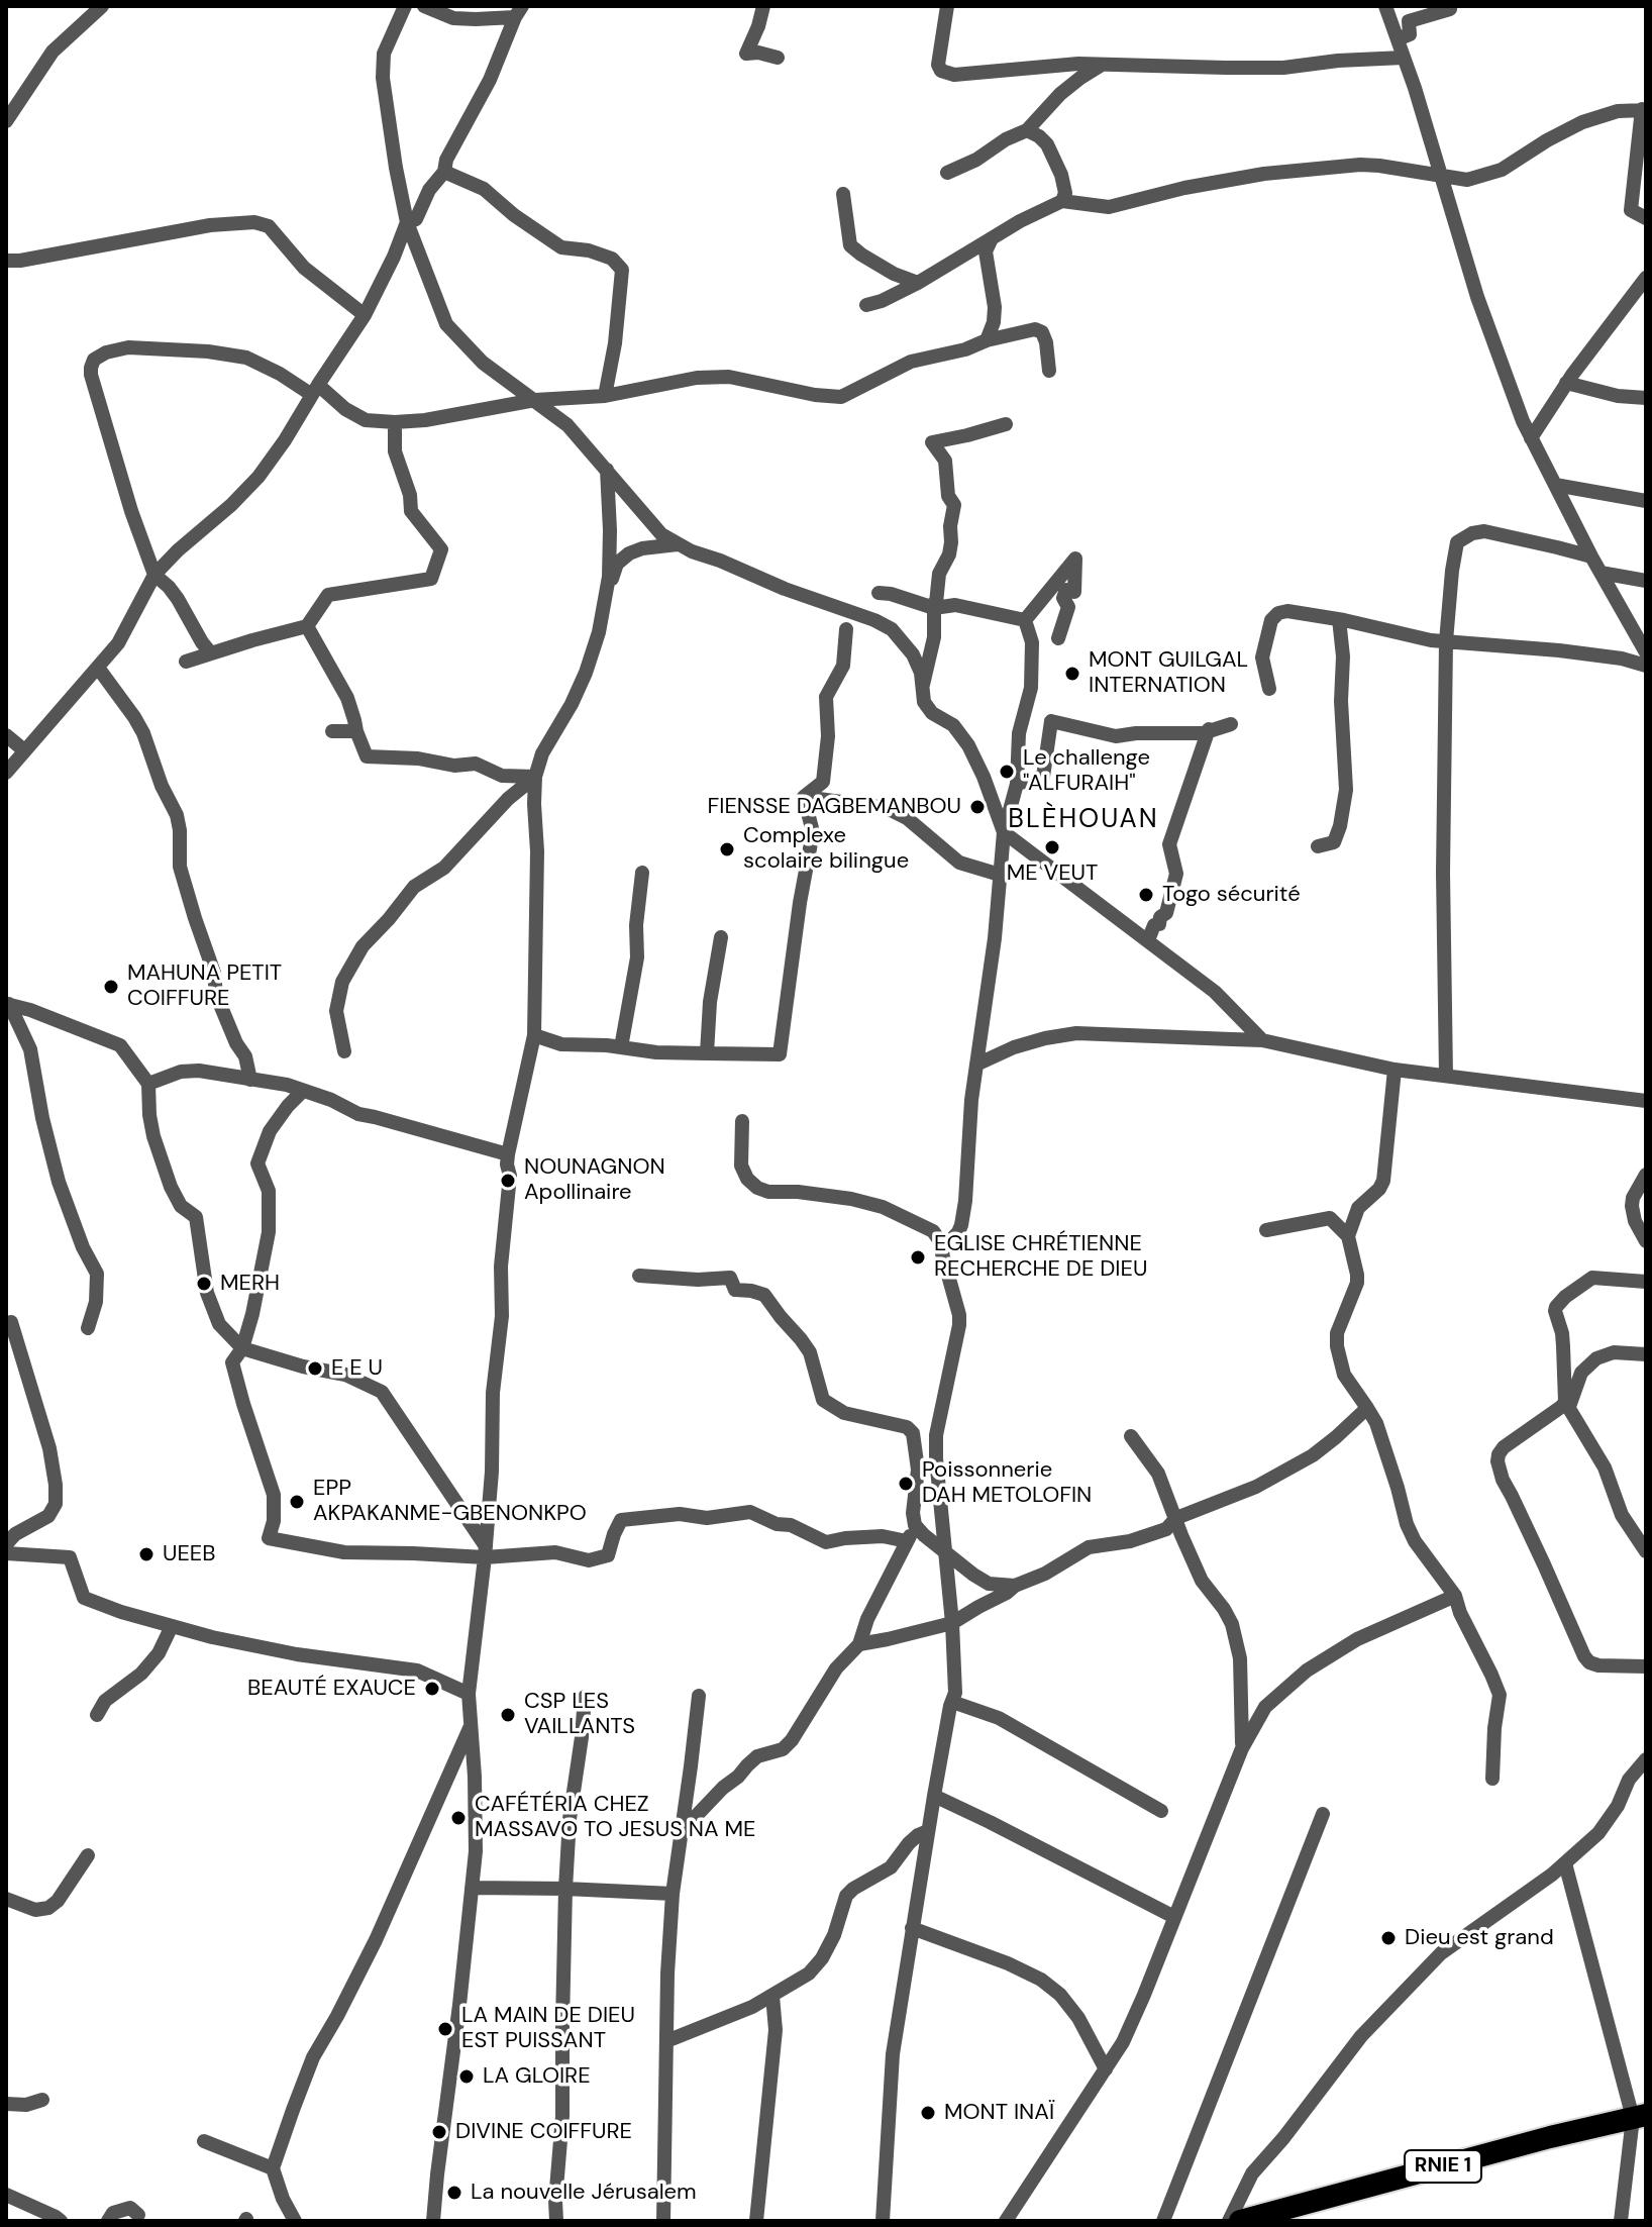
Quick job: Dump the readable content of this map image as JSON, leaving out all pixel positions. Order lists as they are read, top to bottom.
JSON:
{
  "streets": {
    "highway": ["RNIE 1"]
  },
  "districts": ["BLÈHOUAN"],
  "places": [
    "MONT GUILGAL INTERNATION",
    "Le challenge \"ALFURAIH\"",
    "FIENSSE DAGBEMANBOU",
    "ME VEUT",
    "Complexe scolaire bilingue",
    "Togo sécurité",
    "MAHUNA PETIT COIFFURE",
    "NOUNAGNON Apollinaire",
    "EGLISE CHRÉTIENNE RECHERCHE DE DIEU",
    "MERH",
    "E E U",
    "Poissonnerie DAH METOLOFIN",
    "EPP AKPAKANME-GBENONKPO",
    "UEEB",
    "BEAUTÉ EXAUCE",
    "CSP LES VAILLANTS",
    "CAFÉTÉRIA CHEZ MASSAVO TO JESUS NA ME",
    "Dieu est grand",
    "LA MAIN DE DIEU EST PUISSANT",
    "LA GLOIRE",
    "MONT INAÏ",
    "DIVINE COIFFURE",
    "La nouvelle Jérusalem"
  ]
}
